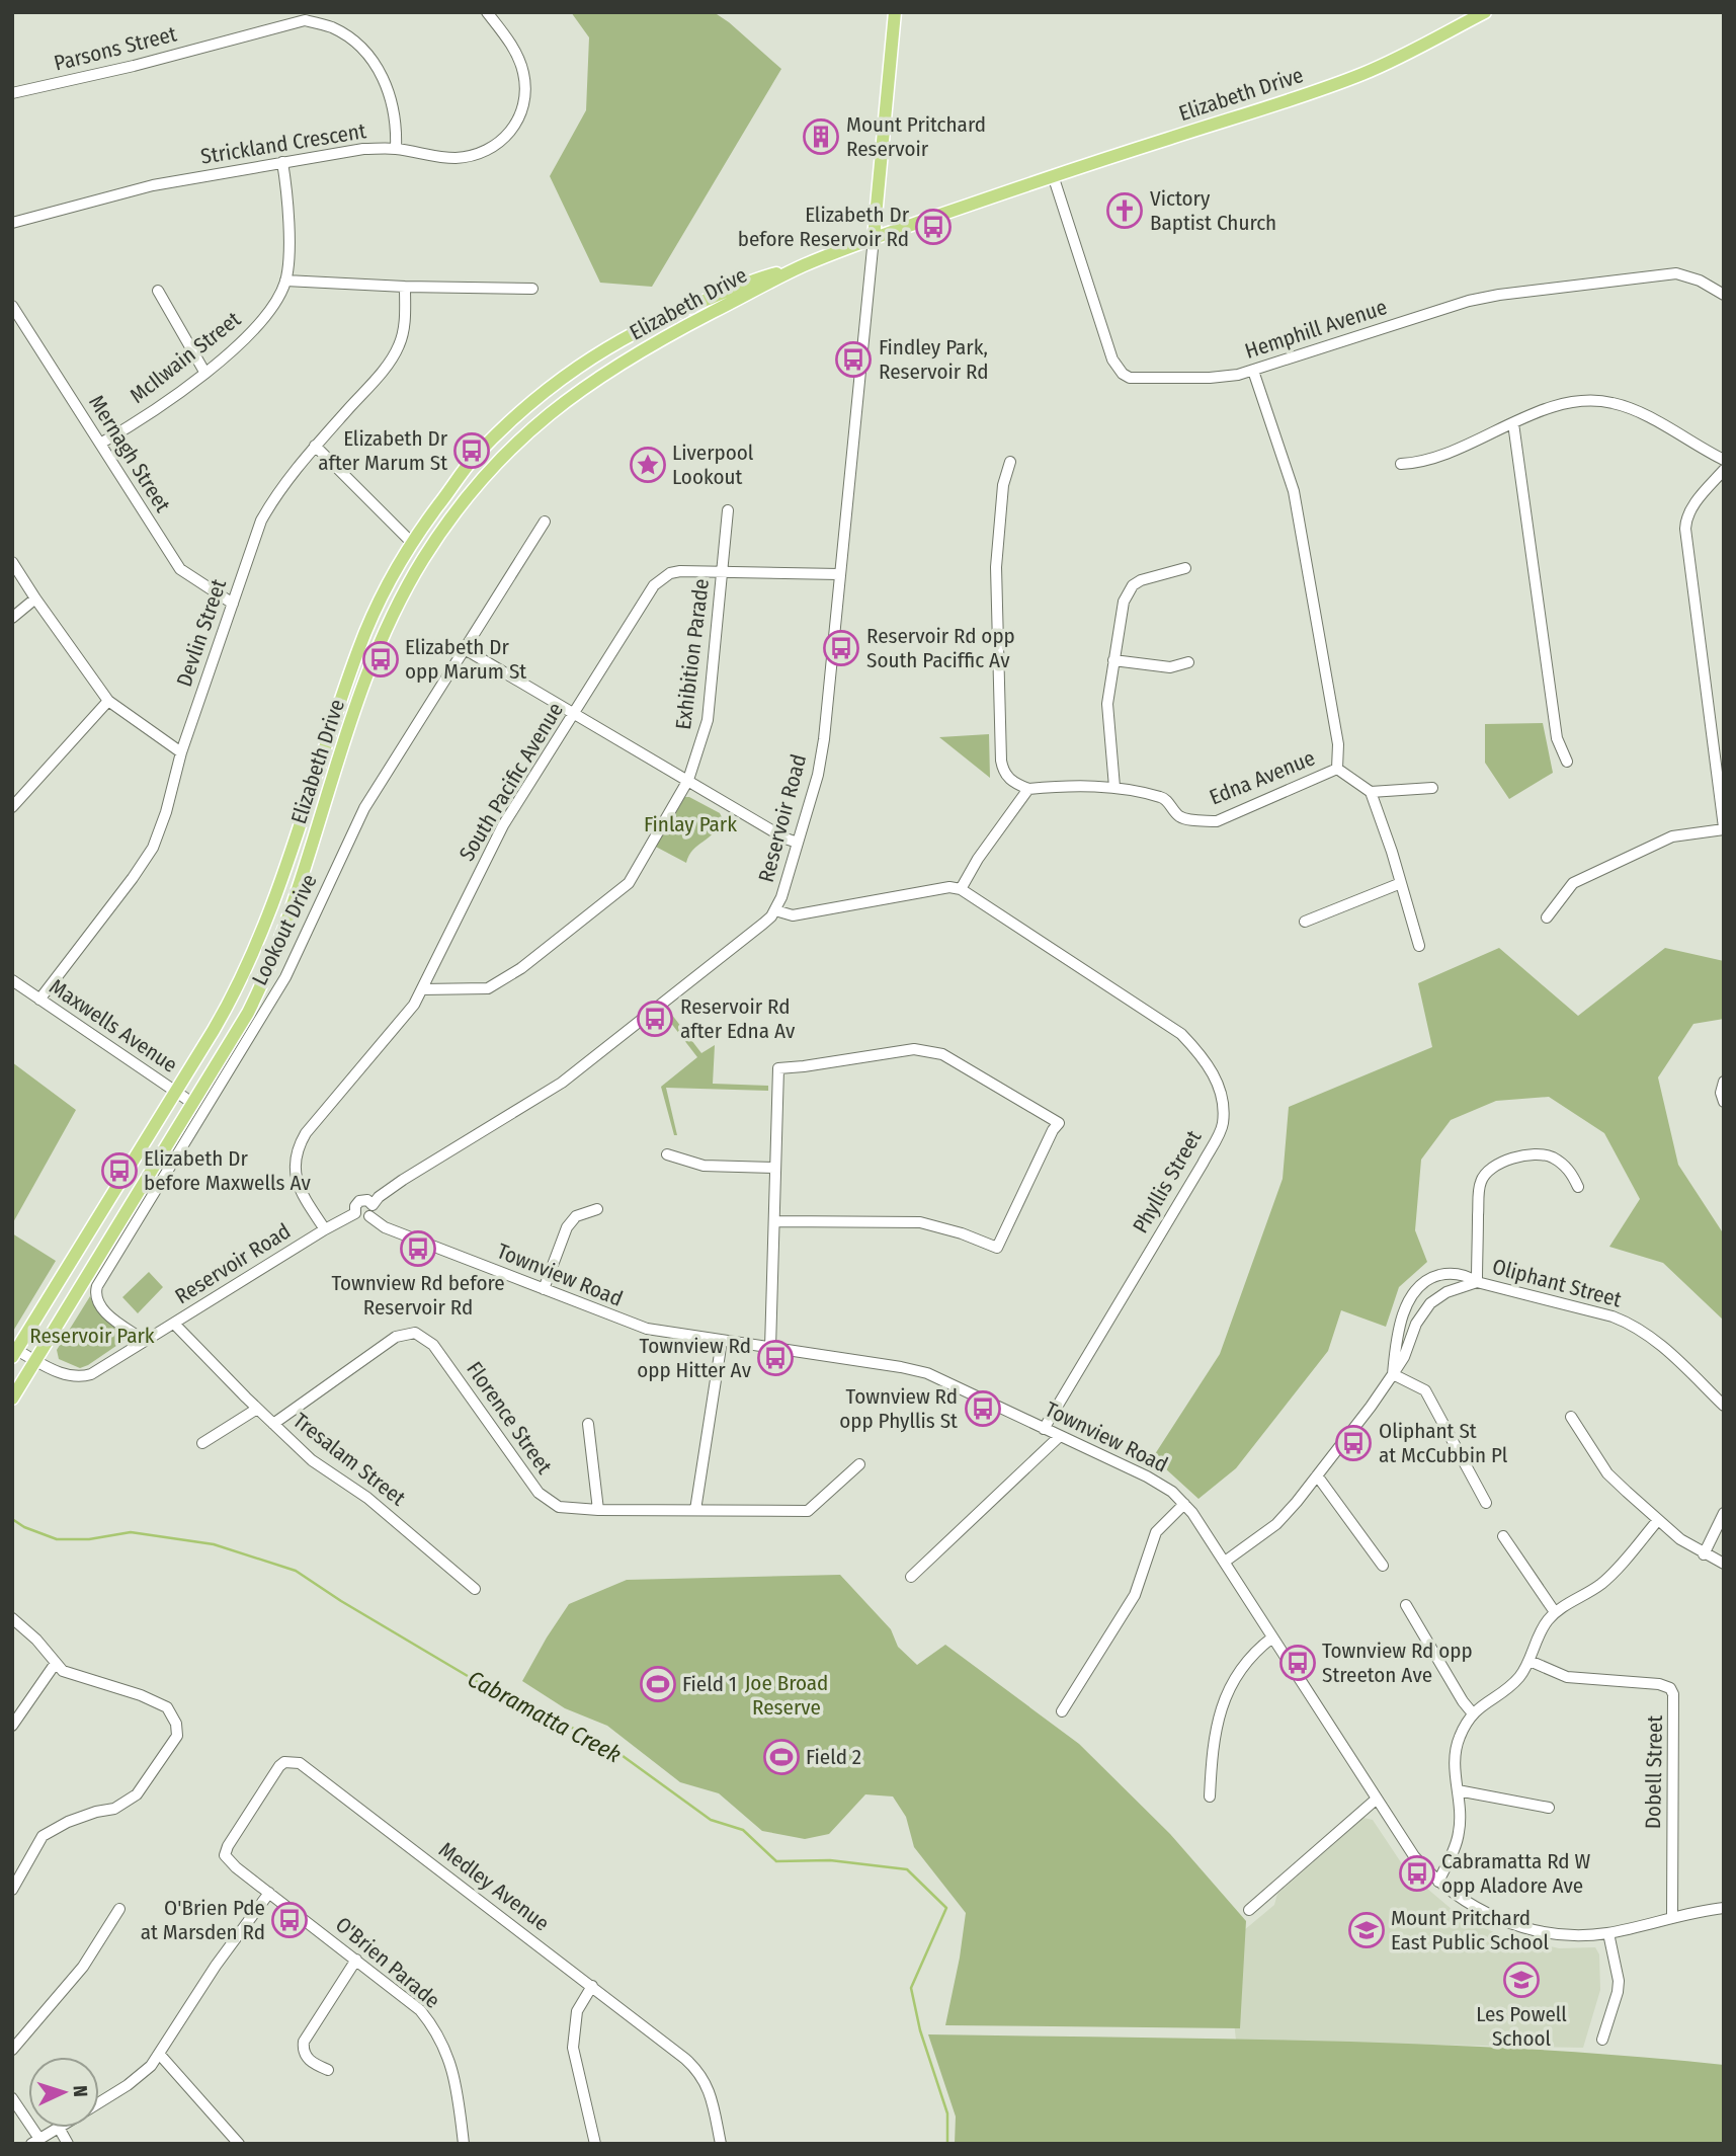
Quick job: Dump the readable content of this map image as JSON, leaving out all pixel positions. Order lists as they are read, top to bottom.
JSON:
{
  "streets": {
    "main road": ["Elizabeth Drive"],
    "street": [
      "Parsons Street",
      "Strickland Crescent",
      "Hemphill Avenue",
      "McIlwain Street",
      "Mernagh Street",
      "Devlin Street",
      "Exhibition Parade",
      "Edna Avenue",
      "South Pacific Avenue",
      "Reservoir Road",
      "Lookout Drive",
      "Maxwells Avenue",
      "Phyllis Street",
      "Townview Road",
      "Oliphant Street",
      "Florence Street",
      "Tresalam Street",
      "Dobell Street",
      "Medley Avenue",
      "O'Brien Parade"
    ]
  },
  "crossings": [
    ["Parsons Street", "Strickland Crescent"],
    ["Elizabeth Drive", "Hemphill Avenue"],
    ["Elizabeth Drive", "Reservoir Road"],
    ["Elizabeth Drive", "Maxwells Avenue"],
    ["Strickland Crescent", "McIlwain Street"],
    ["Hemphill Avenue", "Edna Avenue"],
    ["McIlwain Street", "Mernagh Street"],
    ["Mernagh Street", "Devlin Street"],
    ["Devlin Street", "Maxwells Avenue"],
    ["Exhibition Parade", "South Pacific Avenue"],
    ["South Pacific Avenue", "Reservoir Road"],
    ["Reservoir Road", "Lookout Drive"],
    ["Reservoir Road", "Townview Road"],
    ["Reservoir Road", "Tresalam Street"],
    ["Phyllis Street", "Townview Road"],
    ["Townview Road", "Oliphant Street"],
    ["Townview Road", "Dobell Street"],
    ["Florence Street", "Tresalam Street"],
    ["Medley Avenue", "O'Brien Parade"]
  ],
  "water": ["Cabramatta Creek"],
  "parks": ["Finlay Park", "Reservoir Park", "Joe Broad Reserve"],
  "places": {
    "building": ["Mount Pritchard Reservoir"],
    "church": ["Victory Baptist Church"],
    "bus stop": [
      "Elizabeth Dr before Reservoir Rd",
      "Findley Park, Reservoir Rd",
      "Elizabeth Dr after Marum St",
      "Reservoir Rd opp South Paciffic Av",
      "Elizabeth Dr opp Marum St",
      "Reservoir Rd after Edna Av",
      "Elizabeth Dr before Maxwells Av",
      "Townview Rd before Reservoir Rd",
      "Townview Rd opp Hitter Av",
      "Townview Rd opp Phyllis St",
      "Oliphant St at McCubbin Pl",
      "Townview Rd opp Streeton Ave",
      "Cabramatta Rd W opp Aladore Ave",
      "O'Brien Pde at Marsden Rd"
    ],
    "place": ["Liverpool Lookout"],
    "sports": ["Field 1", "Field 2"],
    "school or university": ["Mount Pritchard East Public School", "Les Powell School"]
  },
  "north": "right"
}
